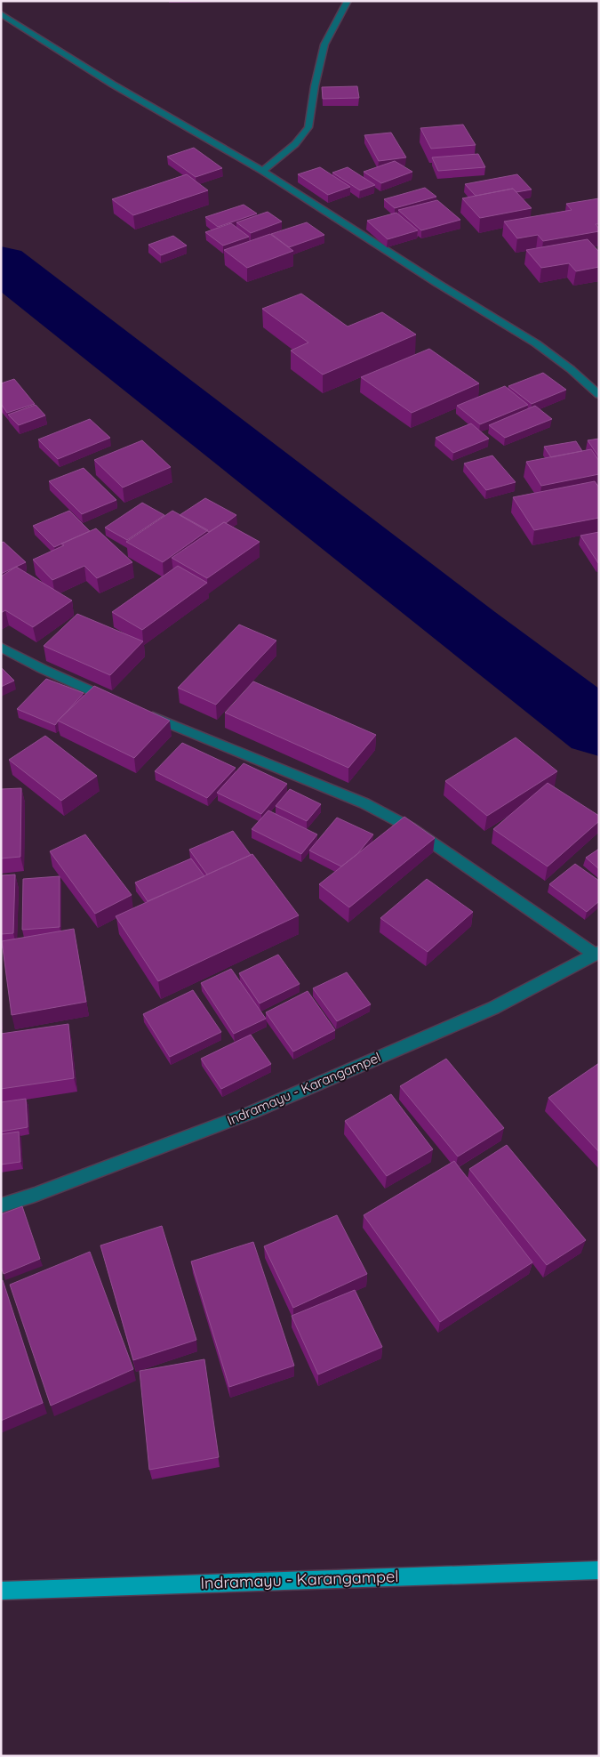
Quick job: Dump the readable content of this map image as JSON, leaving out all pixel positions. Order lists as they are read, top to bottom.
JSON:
{
  "streets": {
    "main road": ["Indramayu - Karangampel"]
  }
}
